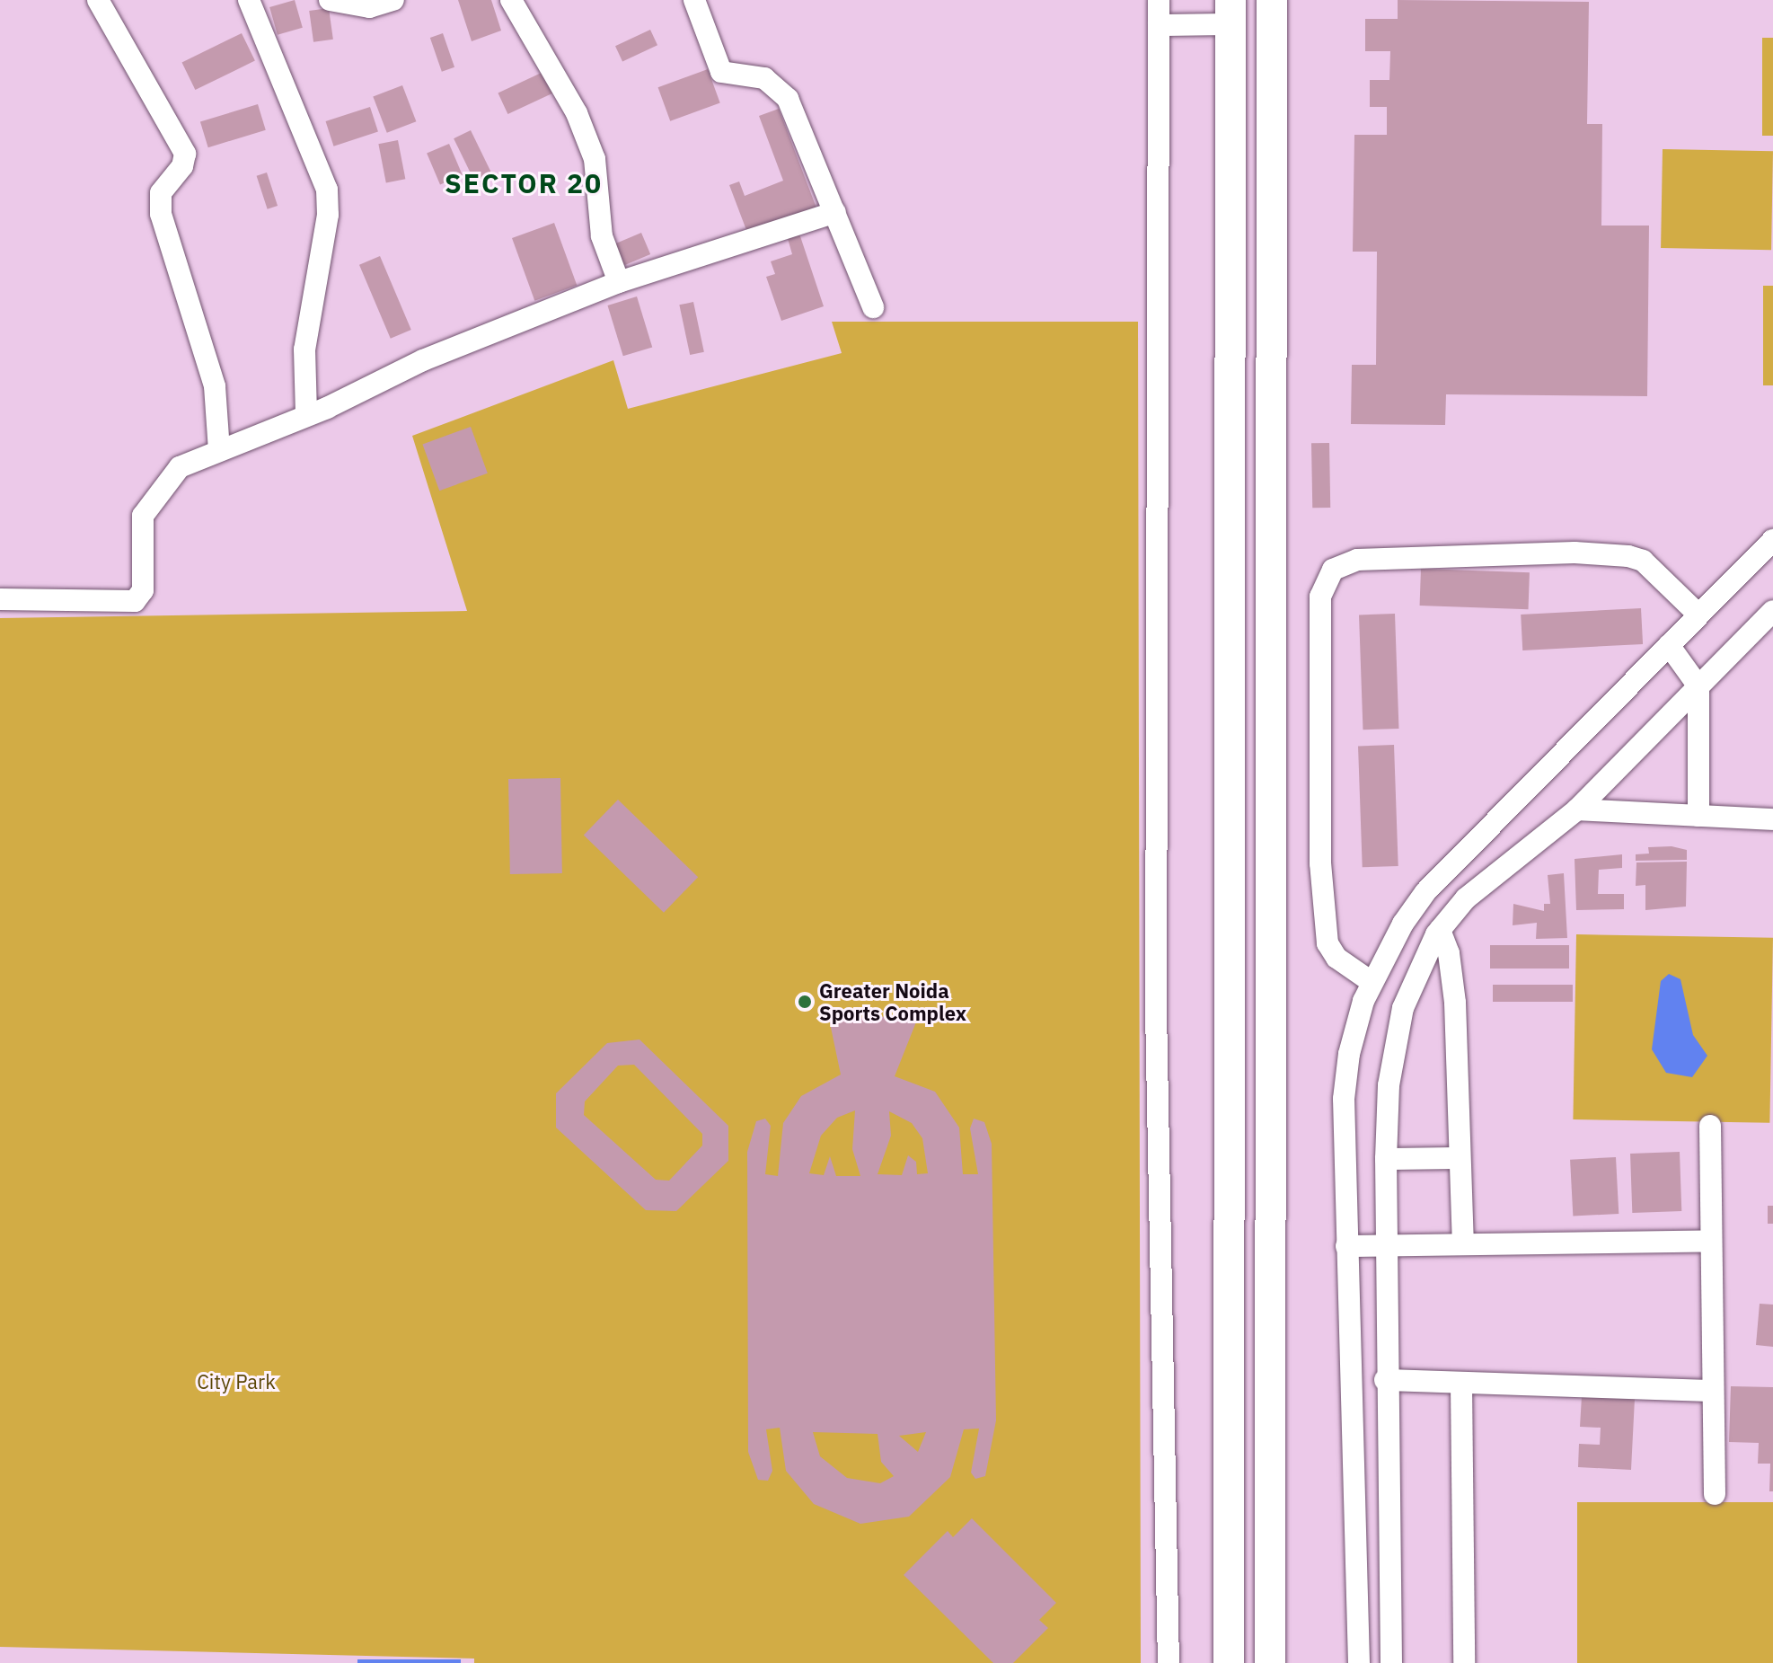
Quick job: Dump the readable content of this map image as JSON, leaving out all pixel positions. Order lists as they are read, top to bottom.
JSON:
{
  "districts": ["SECTOR 20"],
  "parks": ["City Park"],
  "places": ["Greater Noida Sports Complex"]
}
